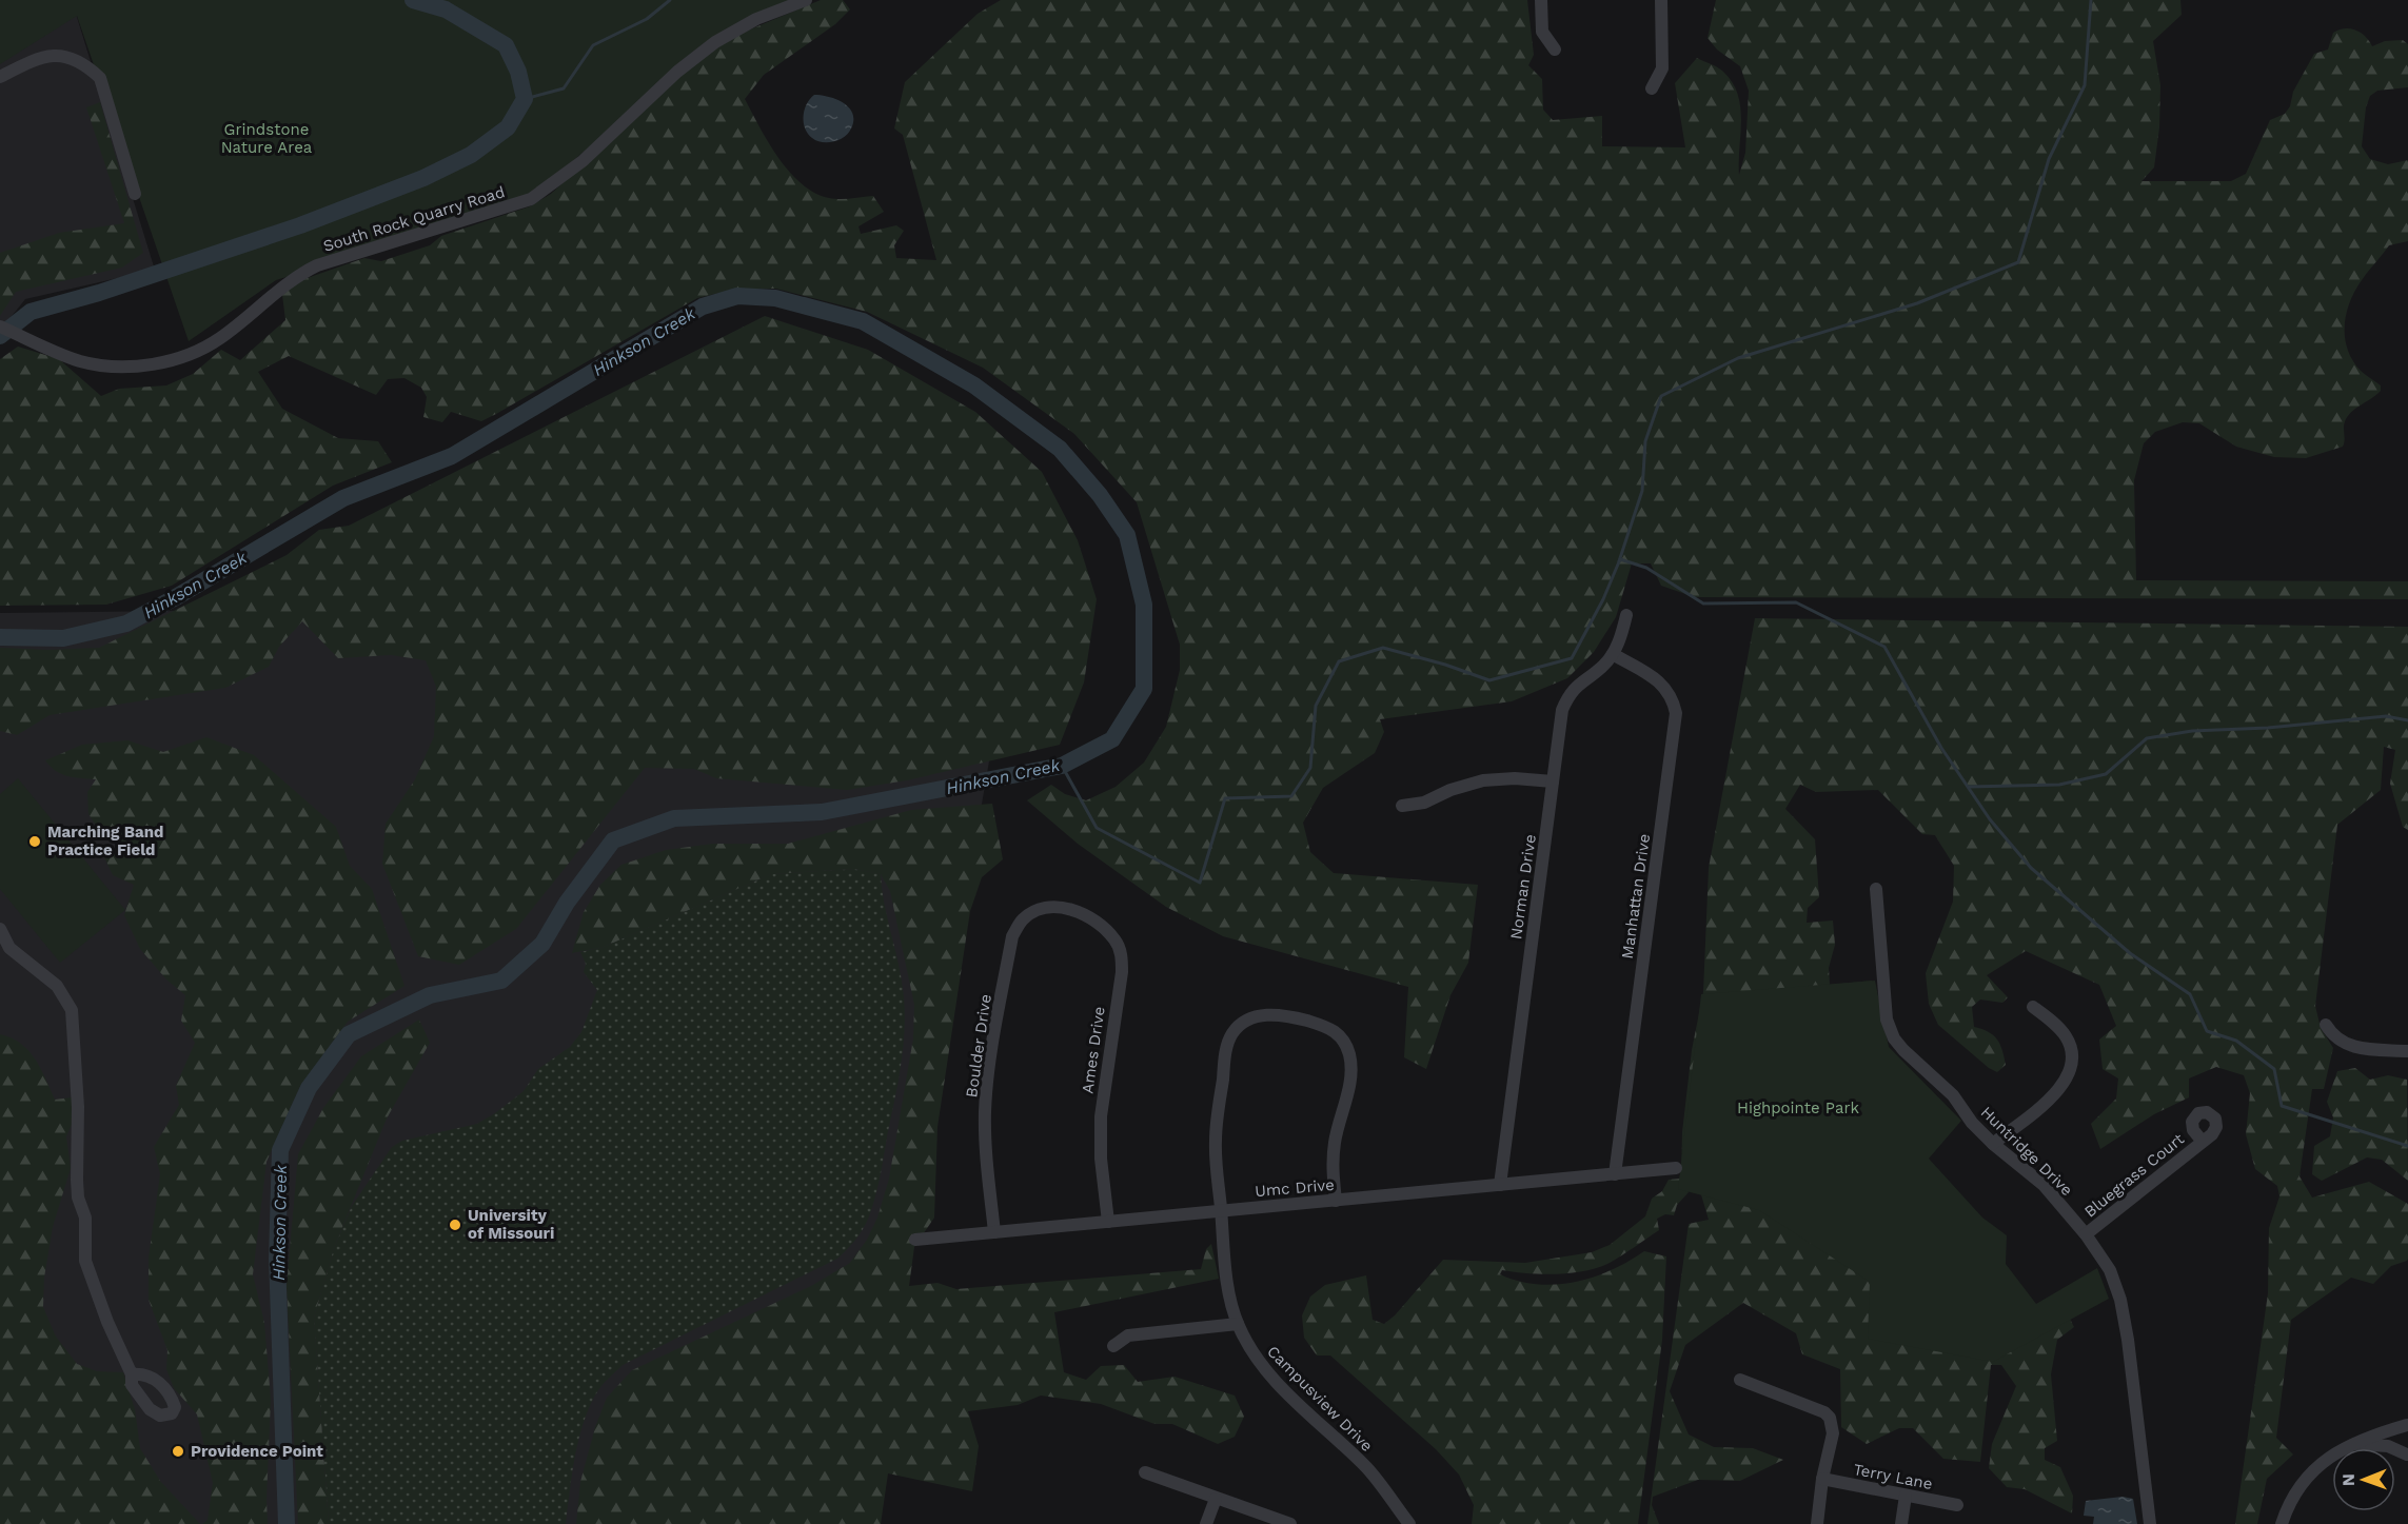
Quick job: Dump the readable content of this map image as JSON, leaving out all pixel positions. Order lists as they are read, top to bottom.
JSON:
{
  "streets": {
    "street": [
      "South Rock Quarry Road",
      "Norman Drive",
      "Manhattan Drive",
      "Boulder Drive",
      "Ames Drive",
      "Huntridge Drive",
      "Bluegrass Court",
      "Umc Drive",
      "Campusview Drive",
      "Terry Lane"
    ]
  },
  "crossings": [
    ["Norman Drive", "Manhattan Drive"],
    ["Norman Drive", "Umc Drive"],
    ["Manhattan Drive", "Umc Drive"],
    ["Boulder Drive", "Ames Drive"],
    ["Boulder Drive", "Umc Drive"],
    ["Ames Drive", "Umc Drive"],
    ["Huntridge Drive", "Bluegrass Court"],
    ["Umc Drive", "Campusview Drive"]
  ],
  "water": ["Hinkson Creek"],
  "parks": ["Grindstone Nature Area", "Highpointe Park"],
  "places": ["Marching Band Practice Field", "University of Missouri", "Providence Point"],
  "north": "left"
}
